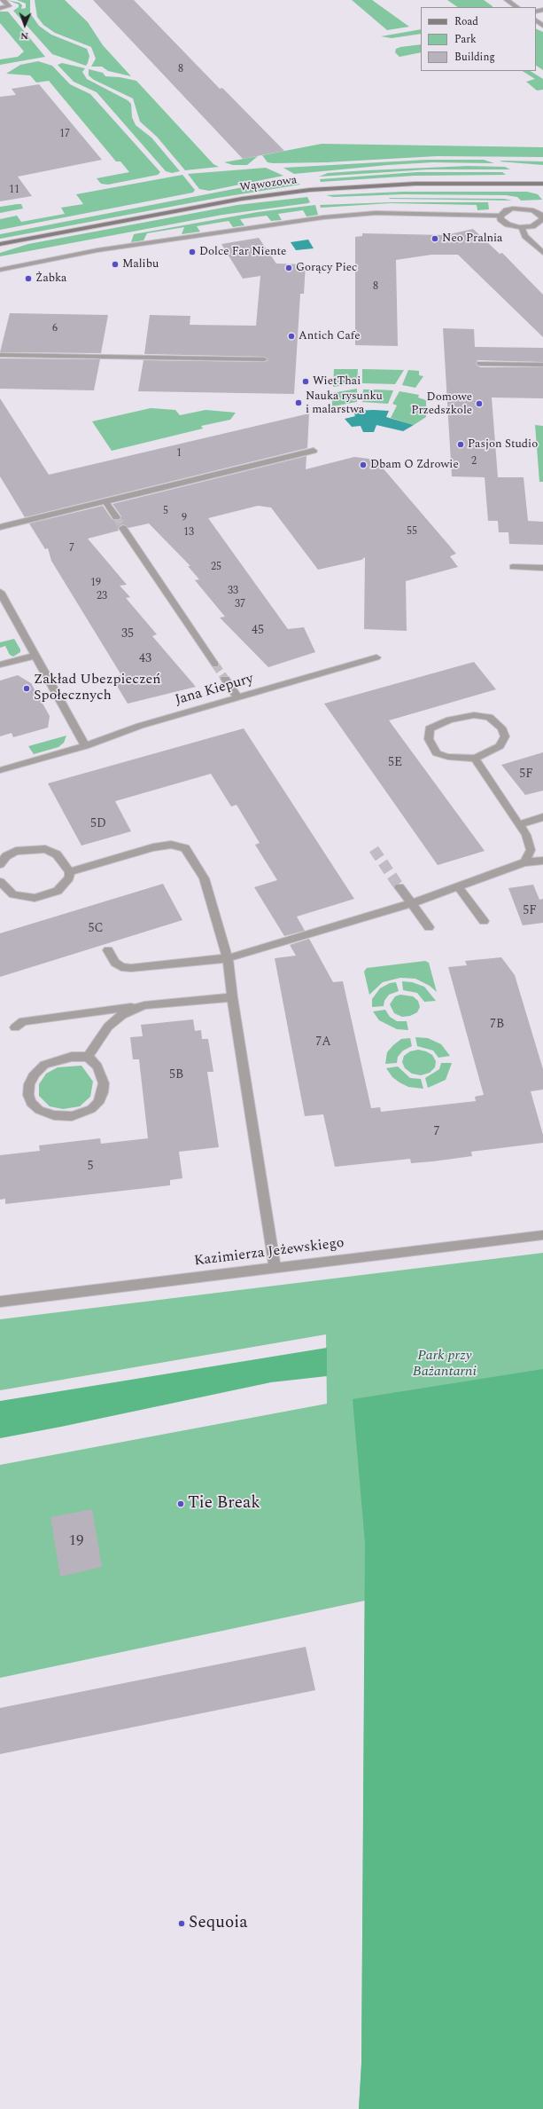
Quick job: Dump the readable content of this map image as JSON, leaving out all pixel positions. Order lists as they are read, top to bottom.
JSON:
{
  "streets": {
    "street": ["Wąwozowa", "Jana Kiepury", "Kazimierza Jeżewskiego"]
  },
  "parks": ["Park przy Bażantarni"],
  "places": [
    "Neo Pralnia",
    "Dolce Far Niente",
    "Malibu",
    "Gorący Piec",
    "Żabka",
    "Antich Cafe",
    "WietThai",
    "Nauka rysunku i malarstwa",
    "Domowe Przedszkole",
    "Pasjon Studio",
    "Dbam O Zdrowie",
    "Zakład Ubezpieczeń Społecznych",
    "Tie Break",
    "Sequoia"
  ],
  "house_numbers": [
    "8",
    "17",
    "11",
    "8",
    "6",
    "1",
    "2",
    "5",
    "9",
    "55",
    "13",
    "7",
    "25",
    "19",
    "33",
    "23",
    "37",
    "45",
    "35",
    "43",
    "5E",
    "5F",
    "5D",
    "5F",
    "5C",
    "7B",
    "7A",
    "5B",
    "7",
    "5",
    "19"
  ],
  "legend": ["Road", "Park", "Building"],
  "north": "bottom"
}
